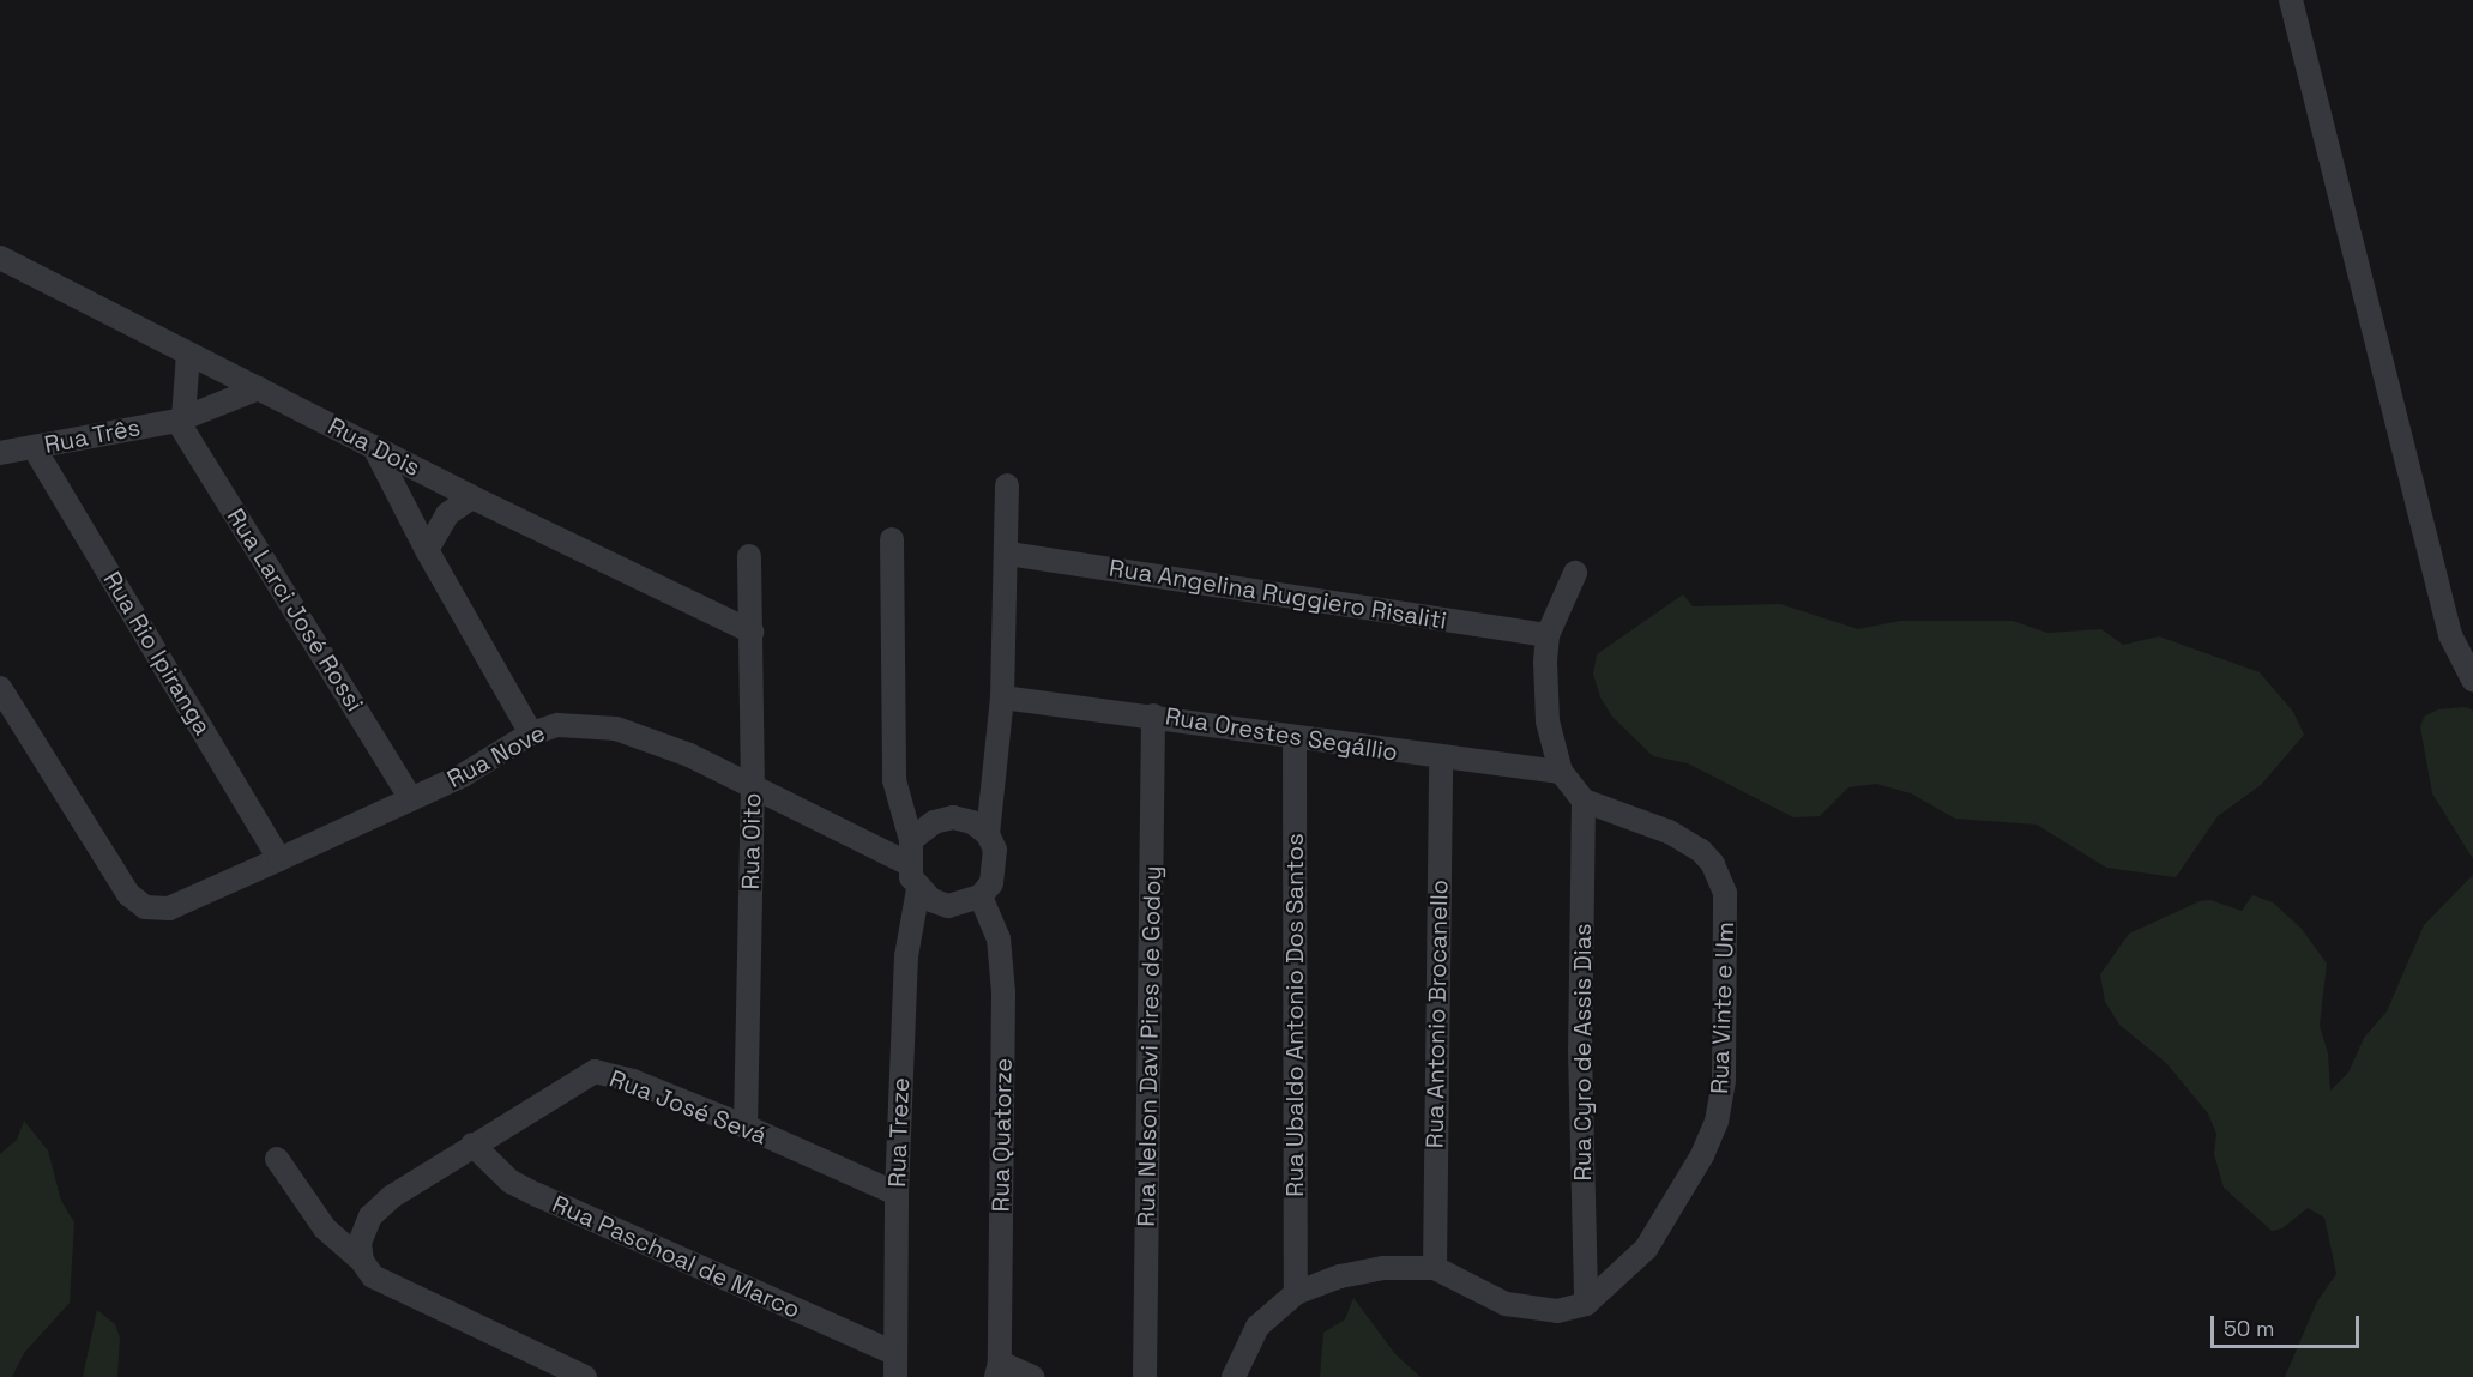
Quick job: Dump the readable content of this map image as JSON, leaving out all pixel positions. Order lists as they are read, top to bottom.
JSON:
{
  "streets": {
    "street": [
      "Rua Três",
      "Rua Dois",
      "Rua Angelina Ruggiero Risaliti",
      "Rua Larci José Rossi",
      "Rua Rio Ipiranga",
      "Rua Orestes Segállio",
      "Rua Nove",
      "Rua Oito",
      "Rua Vinte e Um",
      "Rua Antonio Brocanello",
      "Rua Ubaldo Antonio Dos Santos",
      "Rua Nelson Davi Pires de Godoy",
      "Rua Cyro de Assis Dias",
      "Rua José Sevá",
      "Rua Treze",
      "Rua Quatorze",
      "Rua Paschoal de Marco"
    ]
  },
  "crossings": [
    ["Rua Três", "Rua Dois"],
    ["Rua Três", "Rua Larci José Rossi"],
    ["Rua Três", "Rua Rio Ipiranga"],
    ["Rua Dois", "Rua Oito"],
    ["Rua Larci José Rossi", "Rua Nove"],
    ["Rua Rio Ipiranga", "Rua Nove"],
    ["Rua Orestes Segállio", "Rua Antonio Brocanello"],
    ["Rua Orestes Segállio", "Rua Ubaldo Antonio Dos Santos"],
    ["Rua Orestes Segállio", "Rua Nelson Davi Pires de Godoy"],
    ["Rua Nove", "Rua Oito"],
    ["Rua Nove", "Rua Treze"],
    ["Rua Nove", "Rua Quatorze"],
    ["Rua Oito", "Rua José Sevá"],
    ["Rua Vinte e Um", "Rua Cyro de Assis Dias"],
    ["Rua José Sevá", "Rua Treze"],
    ["Rua José Sevá", "Rua Paschoal de Marco"],
    ["Rua Treze", "Rua Quatorze"],
    ["Rua Treze", "Rua Paschoal de Marco"]
  ],
  "scale_bar": "50 m"
}
